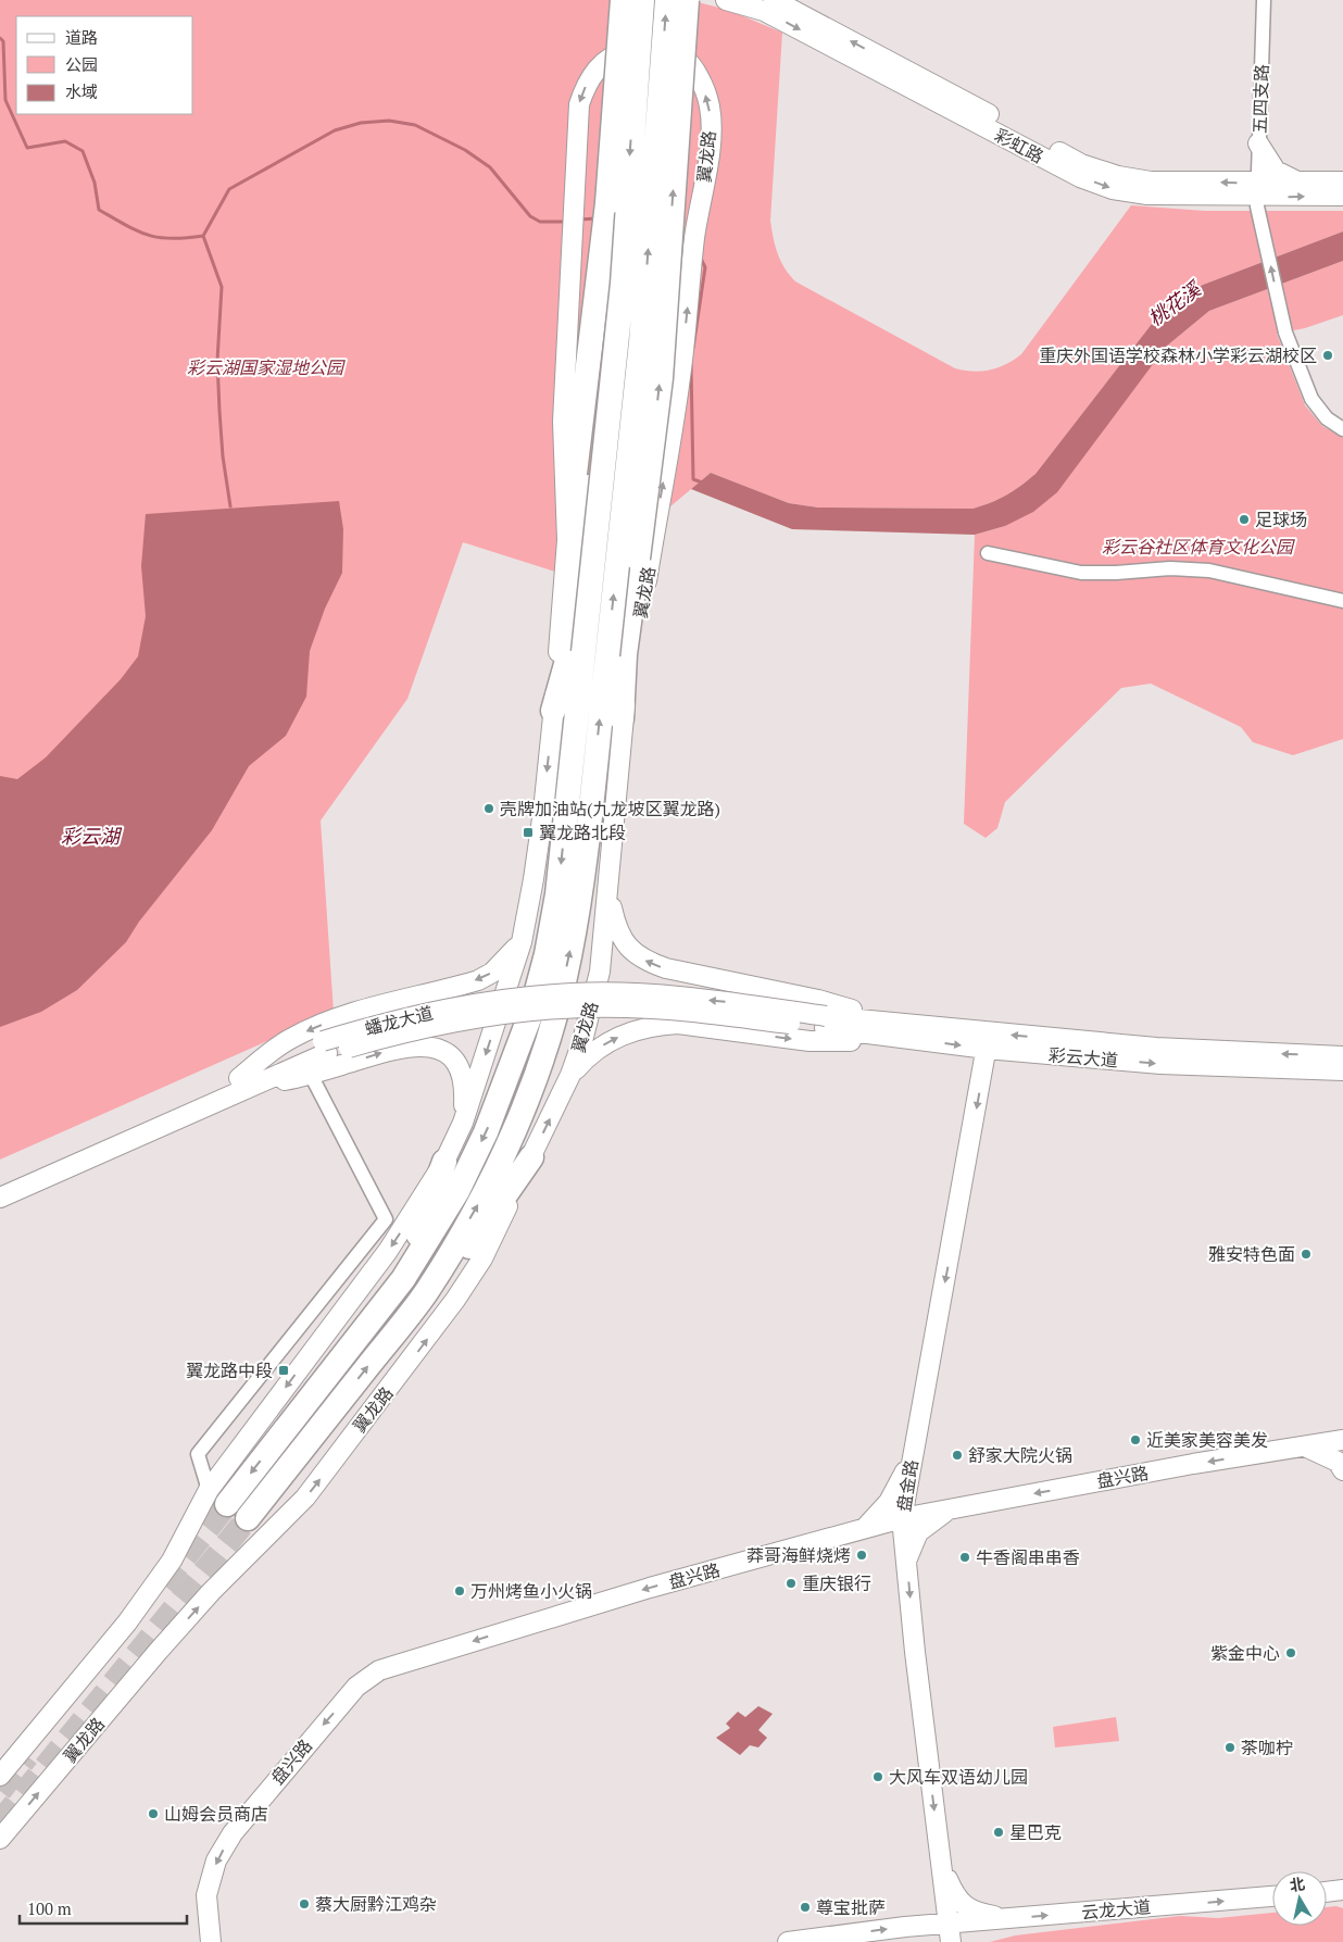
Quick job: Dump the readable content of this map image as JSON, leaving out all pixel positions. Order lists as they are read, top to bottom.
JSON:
{
  "streets": {
    "highway": ["翼龙路"],
    "main road": [
      "彩虹路",
      "蟠龙大道",
      "彩云大道",
      "盘兴路",
      "盘金路",
      "云龙大道"
    ],
    "street": ["五四支路"]
  },
  "crossings": [
    ["五四支路", "彩虹路"],
    ["蟠龙大道", "彩云大道"],
    ["彩云大道", "盘金路"],
    ["盘兴路", "盘金路"],
    ["盘金路", "云龙大道"]
  ],
  "one_way": [
    "五四支路",
    "盘兴路",
    "盘金路",
    "云龙大道"
  ],
  "water": ["桃花溪", "彩云湖"],
  "parks": ["彩云湖国家湿地公园", "彩云谷社区体育文化公园"],
  "places": {
    "other": [
      "重庆外国语学校森林小学彩云湖校区",
      "足球场",
      "壳牌加油站(九龙坡区翼龙路)",
      "雅安特色面",
      "近美家美容美发",
      "舒家大院火锅",
      "莽哥海鲜烧烤",
      "牛香阁串串香",
      "重庆银行",
      "万州烤鱼小火锅",
      "紫金中心",
      "茶咖柠",
      "大风车双语幼儿园",
      "山姆会员商店",
      "星巴克",
      "蔡大厨黔江鸡杂",
      "尊宝批萨"
    ],
    "transit": ["翼龙路北段", "翼龙路中段"]
  },
  "legend": ["道路", "公园", "水域"],
  "scale_bar": "100 m",
  "north": "top"
}
